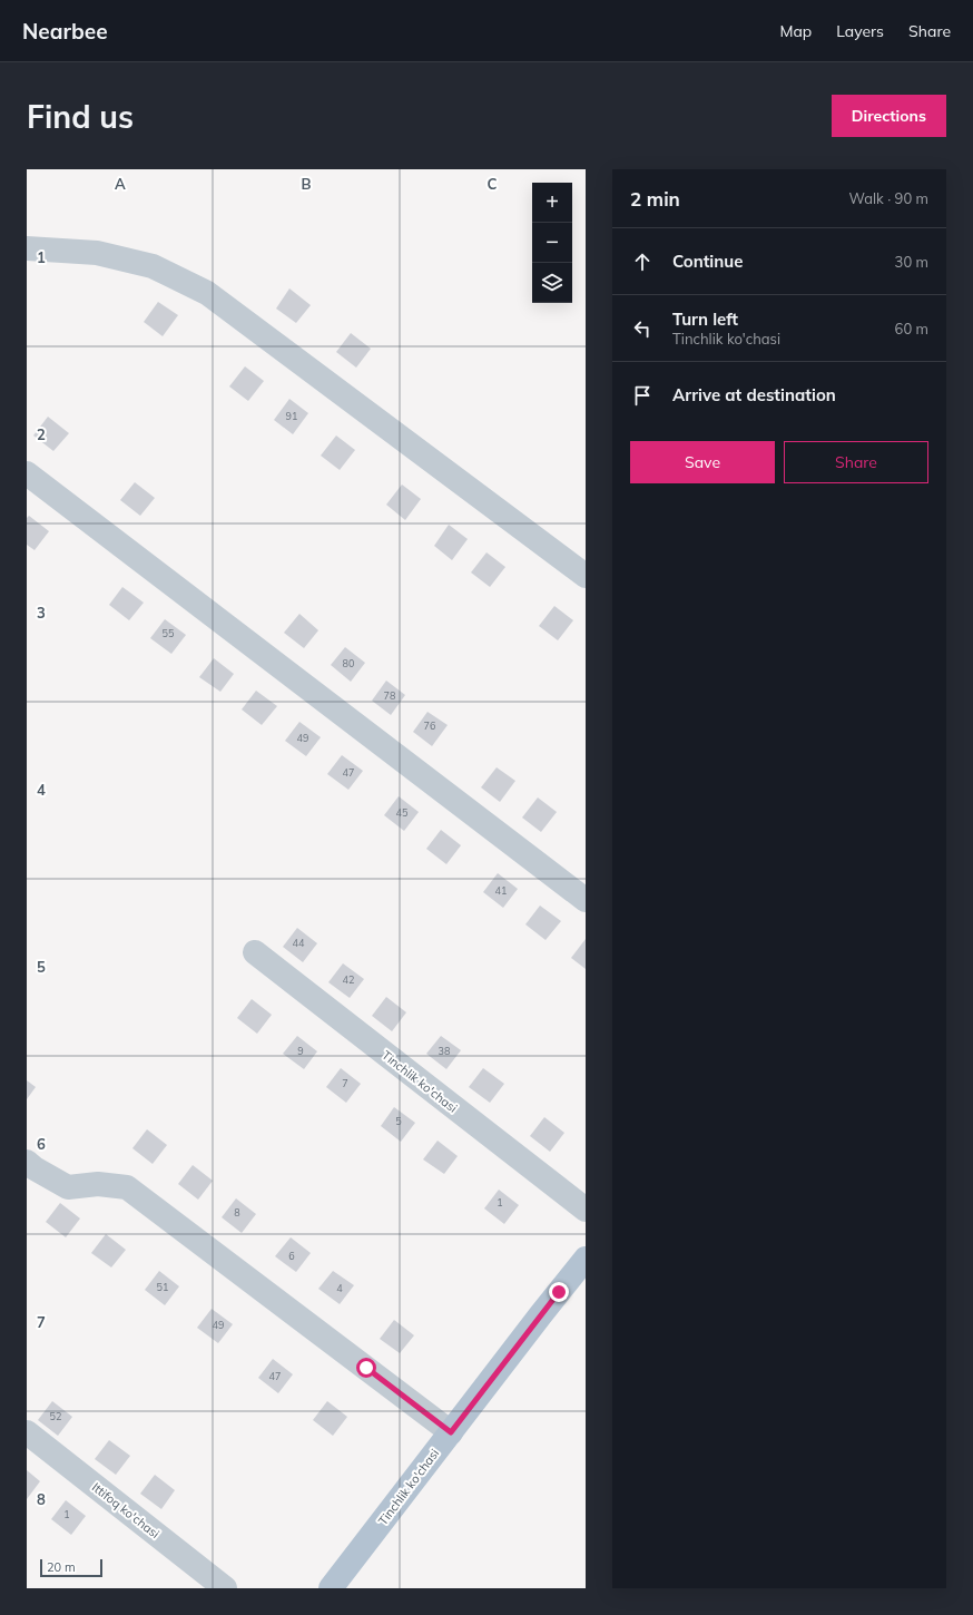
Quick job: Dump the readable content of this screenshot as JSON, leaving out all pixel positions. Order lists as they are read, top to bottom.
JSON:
{
  "streets": {
    "main road": ["Tinchlik ko'chasi"],
    "street": ["Ittifoq ko'chasi"]
  },
  "house_numbers": [
    "91",
    "55",
    "80",
    "78",
    "76",
    "49",
    "47",
    "45",
    "41",
    "44",
    "42",
    "9",
    "38",
    "7",
    "5",
    "1",
    "8",
    "6",
    "51",
    "4",
    "49",
    "47",
    "52",
    "1"
  ],
  "scale_bar": "20 m",
  "page": {
    "header": "Nearbee",
    "nav": ["Map", "Layers", "Share"],
    "buttons": [
      "Directions",
      ["Save", "Share"]
    ],
    "title": "Find us",
    "heading": ["2 min", "Walk · 90 m"],
    "map_buttons": ["+", "−"],
    "list": [
      ["Continue", "30 m"],
      ["Turn left", "Tinchlik ko'chasi", "60 m"],
      "Arrive at destination"
    ],
    "scale": "20 m"
  },
  "grid": {
    "columns": ["A", "B", "C"],
    "rows": [
      "1",
      "2",
      "3",
      "4",
      "5",
      "6",
      "7",
      "8"
    ]
  }
}
